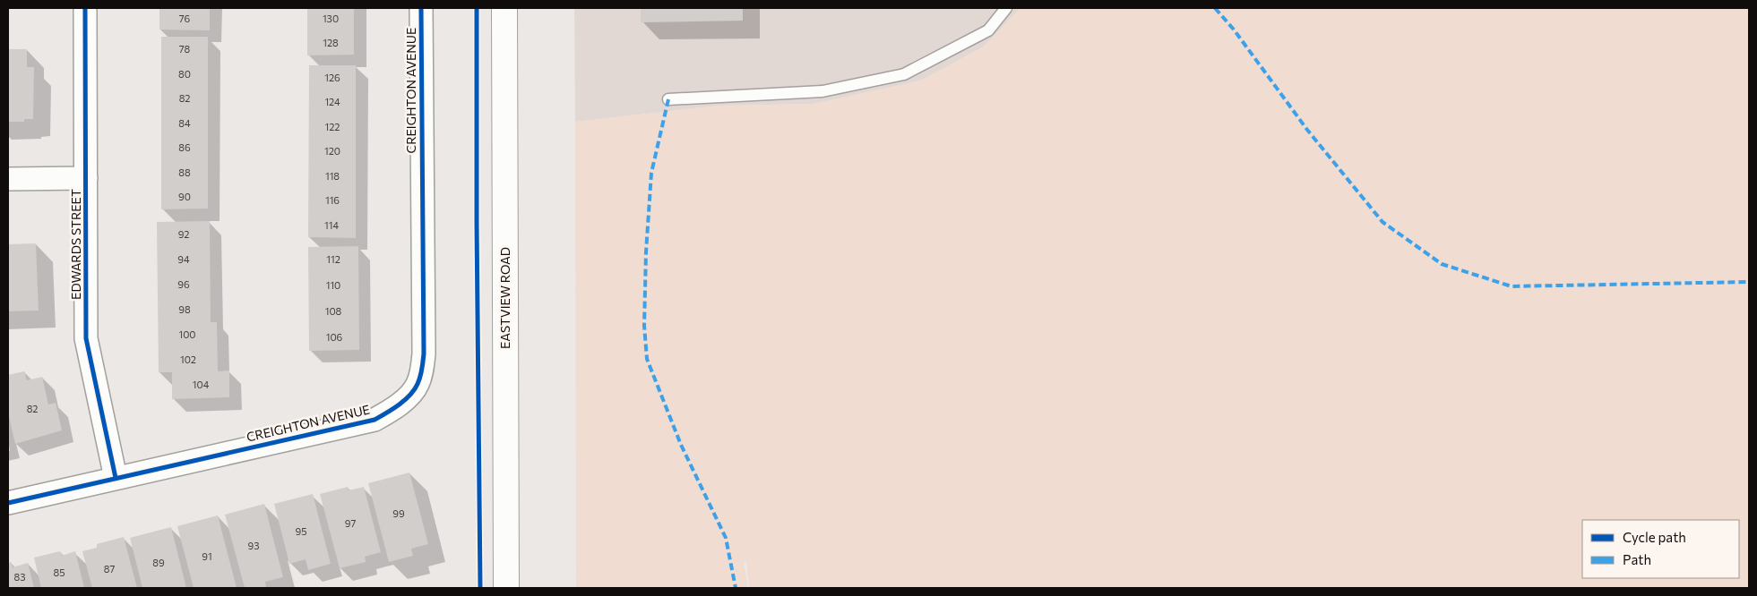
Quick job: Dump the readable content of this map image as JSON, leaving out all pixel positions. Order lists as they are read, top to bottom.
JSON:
{
  "streets": {
    "street": ["CREIGHTON AVENUE", "EDWARDS STREET", "EASTVIEW ROAD"]
  },
  "crossings": [
    ["CREIGHTON AVENUE", "EDWARDS STREET"]
  ],
  "house_numbers": [
    "76",
    "130",
    "128",
    "78",
    "80",
    "126",
    "82",
    "124",
    "84",
    "122",
    "86",
    "120",
    "88",
    "118",
    "90",
    "116",
    "114",
    "92",
    "94",
    "112",
    "96",
    "110",
    "98",
    "108",
    "100",
    "106",
    "102",
    "104",
    "82",
    "99",
    "97",
    "95",
    "93",
    "91",
    "89",
    "87",
    "85",
    "83"
  ],
  "legend": ["Cycle path", "Path"]
}
